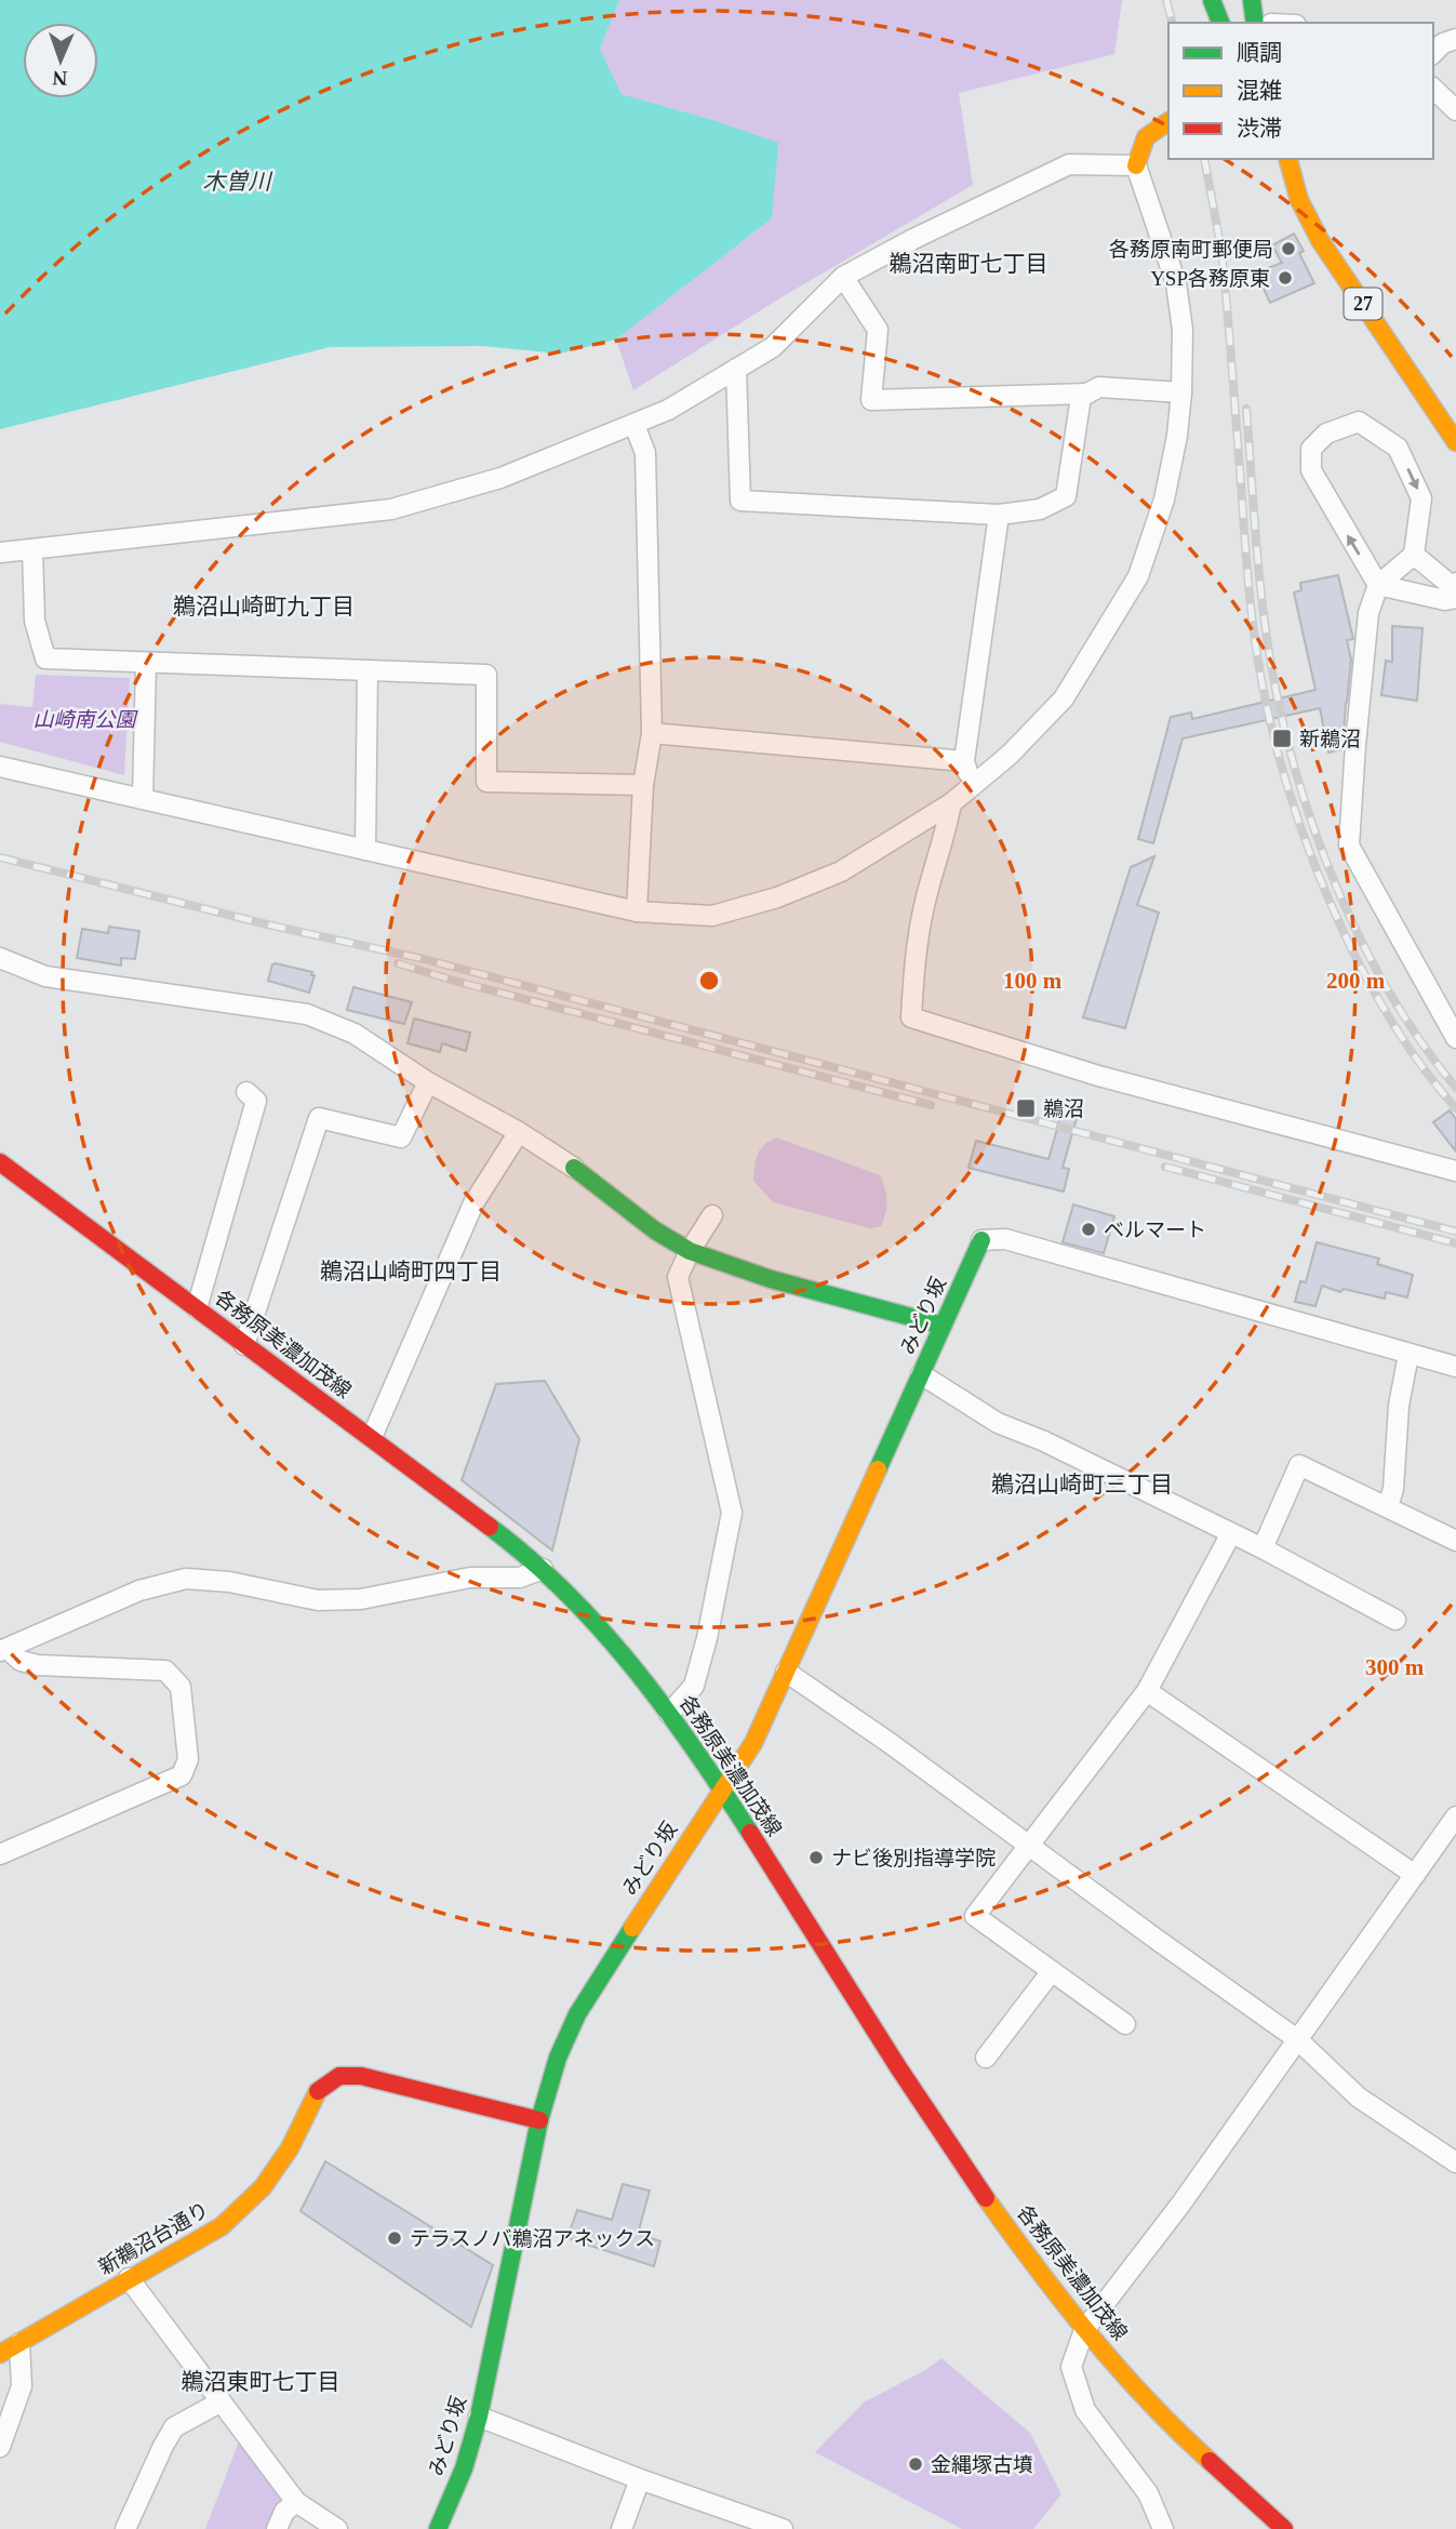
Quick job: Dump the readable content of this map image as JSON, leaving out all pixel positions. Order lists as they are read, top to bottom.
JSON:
{
  "streets": {
    "street": [
      "27",
      "みどり坂",
      "各務原美濃加茂線",
      "新鵜沼台通り"
    ]
  },
  "crossings": [
    ["みどり坂", "各務原美濃加茂線"],
    ["みどり坂", "新鵜沼台通り"]
  ],
  "districts": [
    "鵜沼南町七丁目",
    "鵜沼山崎町九丁目",
    "鵜沼山崎町四丁目",
    "鵜沼山崎町三丁目",
    "鵜沼東町七丁目"
  ],
  "water": ["木曽川"],
  "parks": ["山崎南公園"],
  "places": {
    "other": [
      "各務原南町郵便局",
      "YSP各務原東",
      "ベルマート",
      "ナビ後別指導学院",
      "テラスノバ鵜沼アネックス",
      "金縄塚古墳"
    ],
    "transit": ["新鵜沼", "鵜沼"]
  },
  "legend": ["順調", "混雑", "渋滞"],
  "north": "bottom",
  "rings": ["100 m", "200 m", "300 m"]
}
